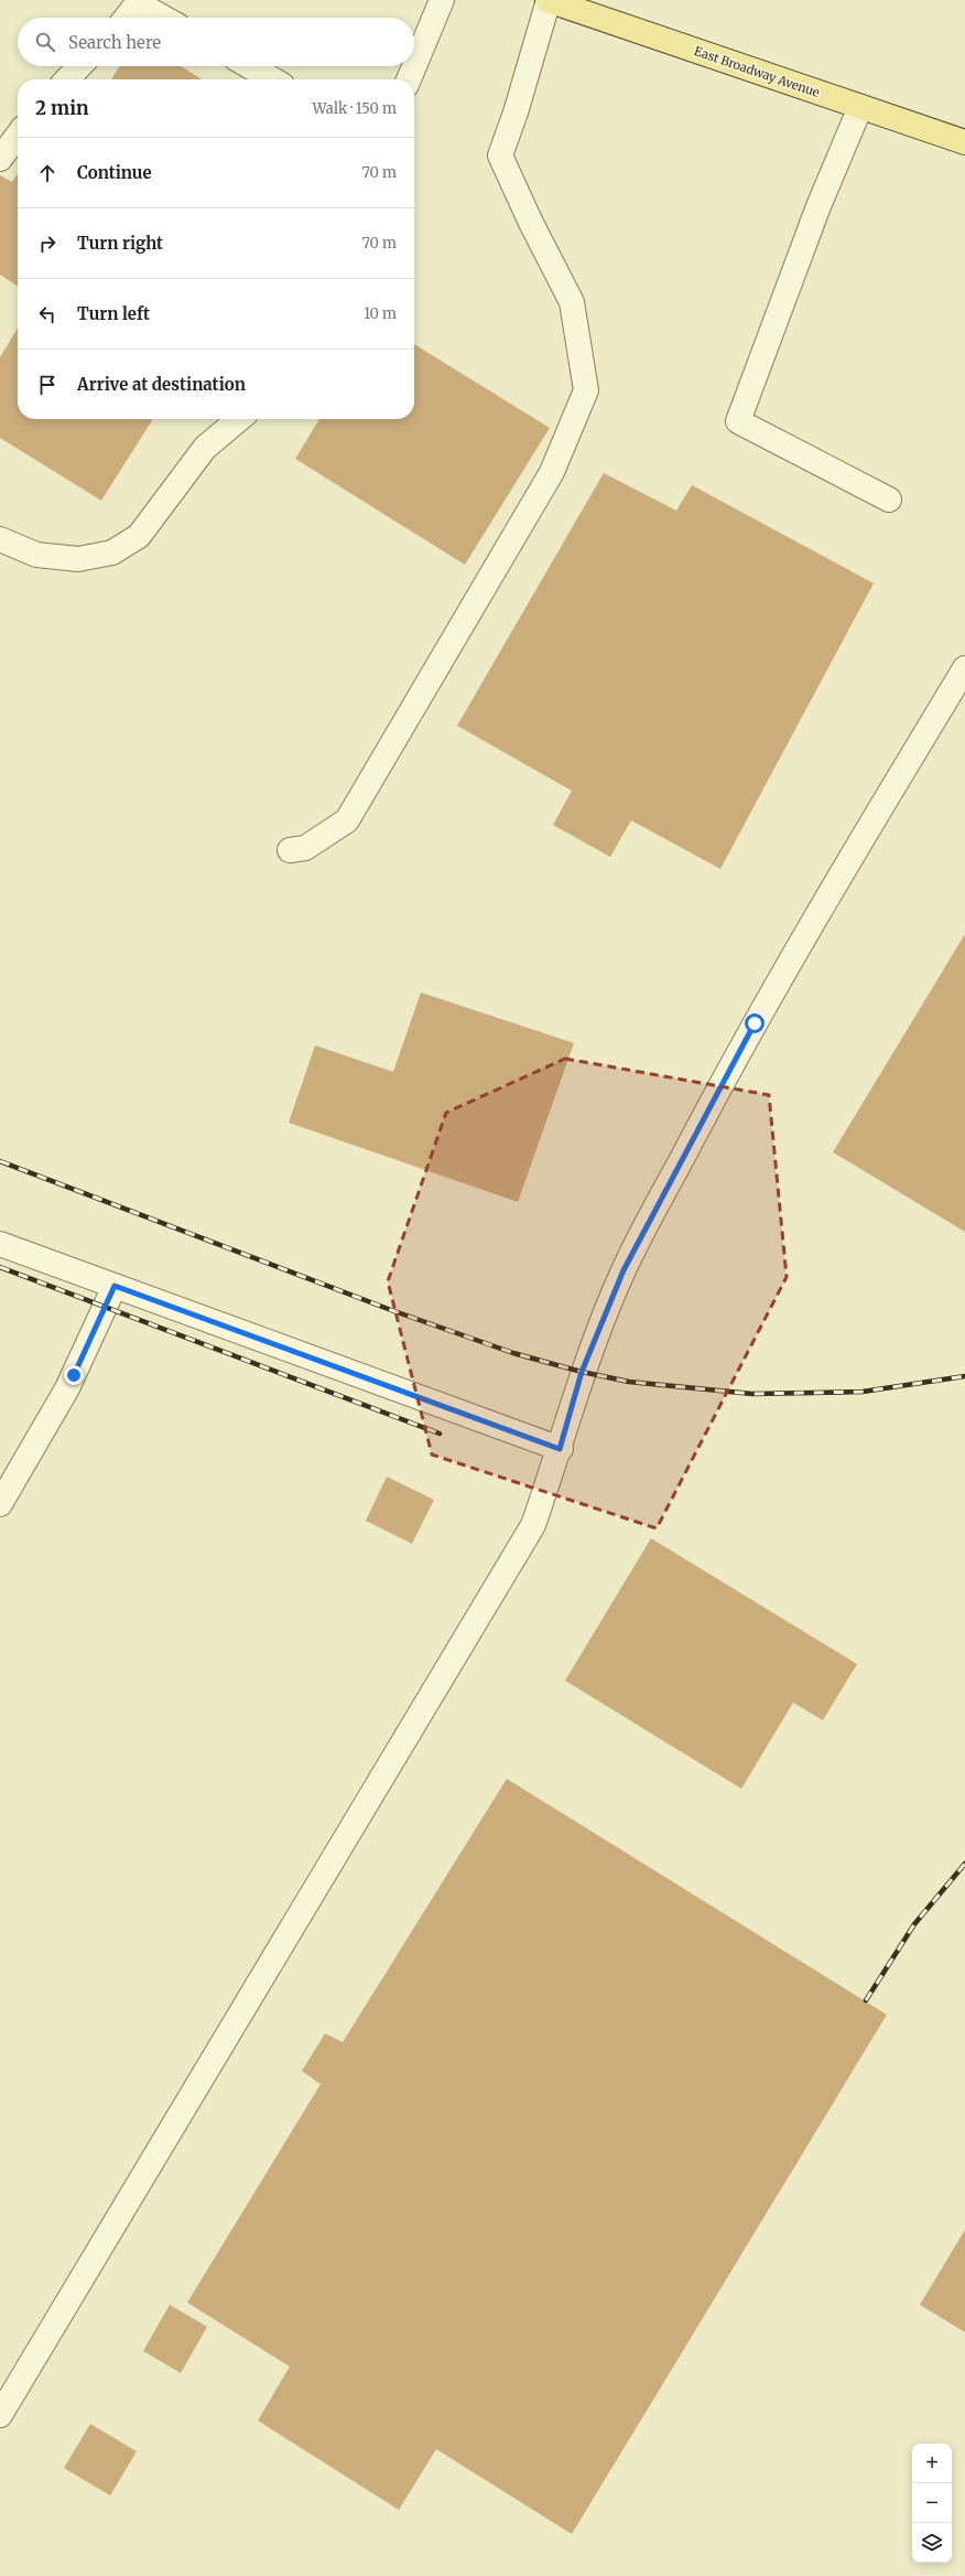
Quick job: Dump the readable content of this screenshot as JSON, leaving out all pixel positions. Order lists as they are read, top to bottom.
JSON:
{
  "streets": {
    "main road": ["East Broadway Avenue"]
  },
  "page": {
    "search": "Search here",
    "heading": ["2 min", "Walk · 150 m"],
    "list": [
      ["Continue", "70 m"],
      ["Turn right", "70 m"],
      ["Turn left", "10 m"],
      "Arrive at destination"
    ],
    "map_buttons": ["+", "−"]
  }
}
